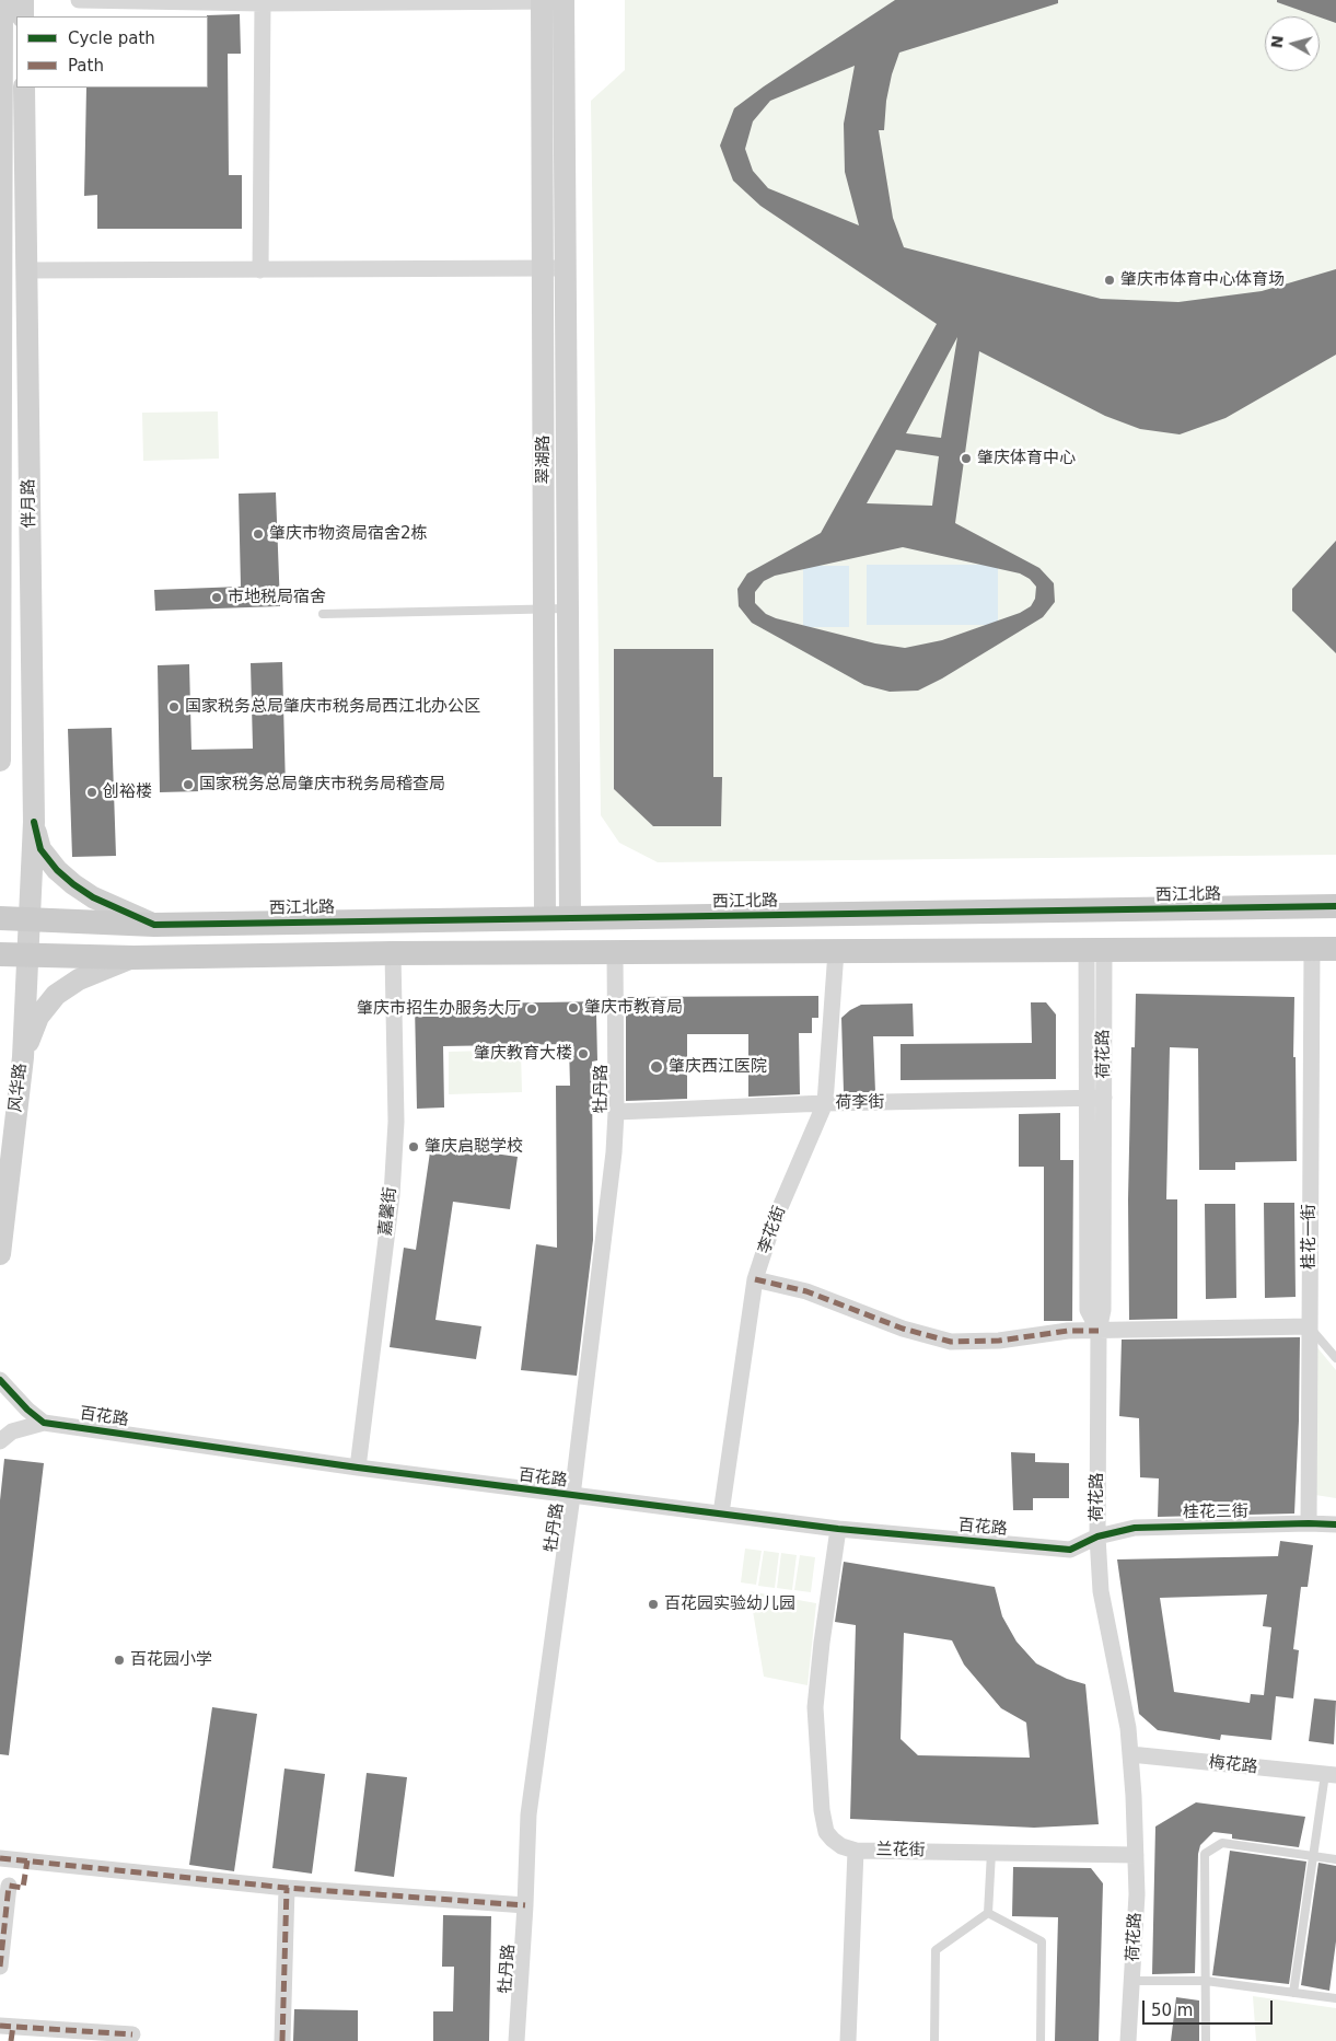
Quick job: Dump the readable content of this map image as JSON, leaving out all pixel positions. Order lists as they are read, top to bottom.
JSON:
{
  "streets": {
    "main road": ["西江北路"],
    "street": [
      "翠湖路",
      "伴月路",
      "荷花路",
      "风华路",
      "牡丹路",
      "荷李街",
      "嘉馨街",
      "李花街",
      "桂花一街",
      "百花路",
      "桂花三街",
      "梅花路",
      "兰花街"
    ]
  },
  "crossings": [
    ["翠湖路", "西江北路"],
    ["伴月路", "西江北路"],
    ["伴月路", "风华路"],
    ["西江北路", "风华路"],
    ["荷花路", "荷李街"],
    ["荷花路", "百花路"],
    ["荷花路", "桂花三街"],
    ["荷花路", "梅花路"],
    ["荷花路", "兰花街"],
    ["牡丹路", "荷李街"],
    ["牡丹路", "百花路"],
    ["荷李街", "李花街"],
    ["嘉馨街", "百花路"],
    ["李花街", "百花路"],
    ["桂花一街", "桂花三街"],
    ["百花路", "桂花三街"]
  ],
  "places": [
    "肇庆市体育中心体育场",
    "肇庆体育中心",
    "肇庆市物资局宿舍2栋",
    "市地税局宿舍",
    "国家税务总局肇庆市税务局西江北办公区",
    "国家税务总局肇庆市税务局稽查局",
    "创裕楼",
    "肇庆市教育局",
    "肇庆市招生办服务大厅",
    "肇庆教育大楼",
    "肇庆西江医院",
    "肇庆启聪学校",
    "百花园实验幼儿园",
    "百花园小学"
  ],
  "legend": ["Cycle path", "Path"],
  "scale_bar": "50 m",
  "north": "left"
}
